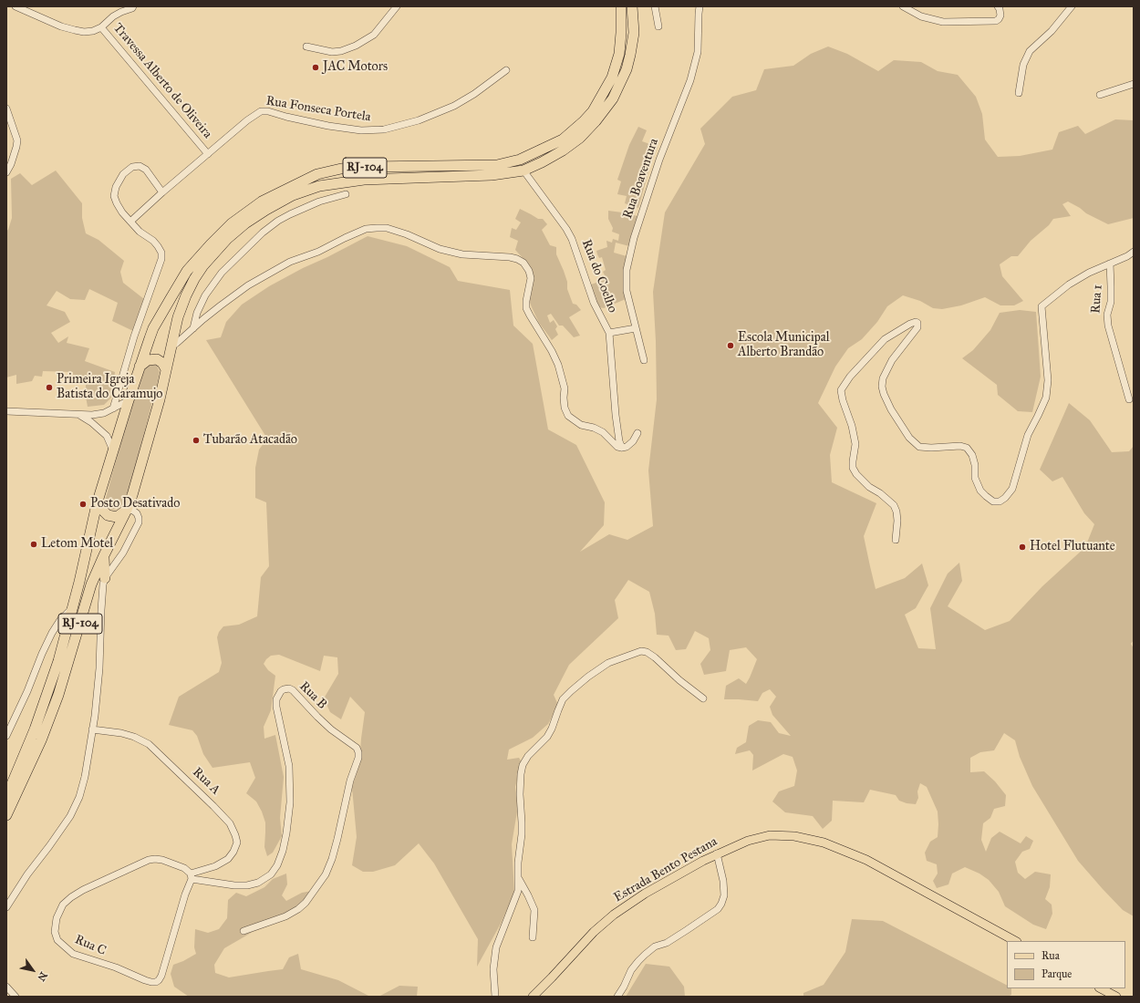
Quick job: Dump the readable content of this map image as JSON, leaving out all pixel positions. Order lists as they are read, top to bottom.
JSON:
{
  "streets": {
    "highway": ["RJ-104"],
    "main road": ["Estrada Bento Pestana"],
    "street": [
      "Travessa Alberto de Oliveira",
      "Rua Fonseca Portela",
      "Rua Boaventura",
      "Rua do Coelho",
      "Rua 1",
      "Rua B",
      "Rua A",
      "Rua C"
    ]
  },
  "crossings": [
    ["Travessa Alberto de Oliveira", "Rua Fonseca Portela"],
    ["RJ-104", "Rua do Coelho"],
    ["Rua B", "Rua A"],
    ["Rua B", "Rua C"],
    ["Rua A", "Rua C"]
  ],
  "places": [
    "JAC Motors",
    "Escola Municipal Alberto Brandão",
    "Primeira Igreja Batista do Caramujo",
    "Tubarão Atacadão",
    "Posto Desativado",
    "Letom Motel",
    "Hotel Flutuante"
  ],
  "legend": ["Rua", "Parque"],
  "north": "bottom right"
}
